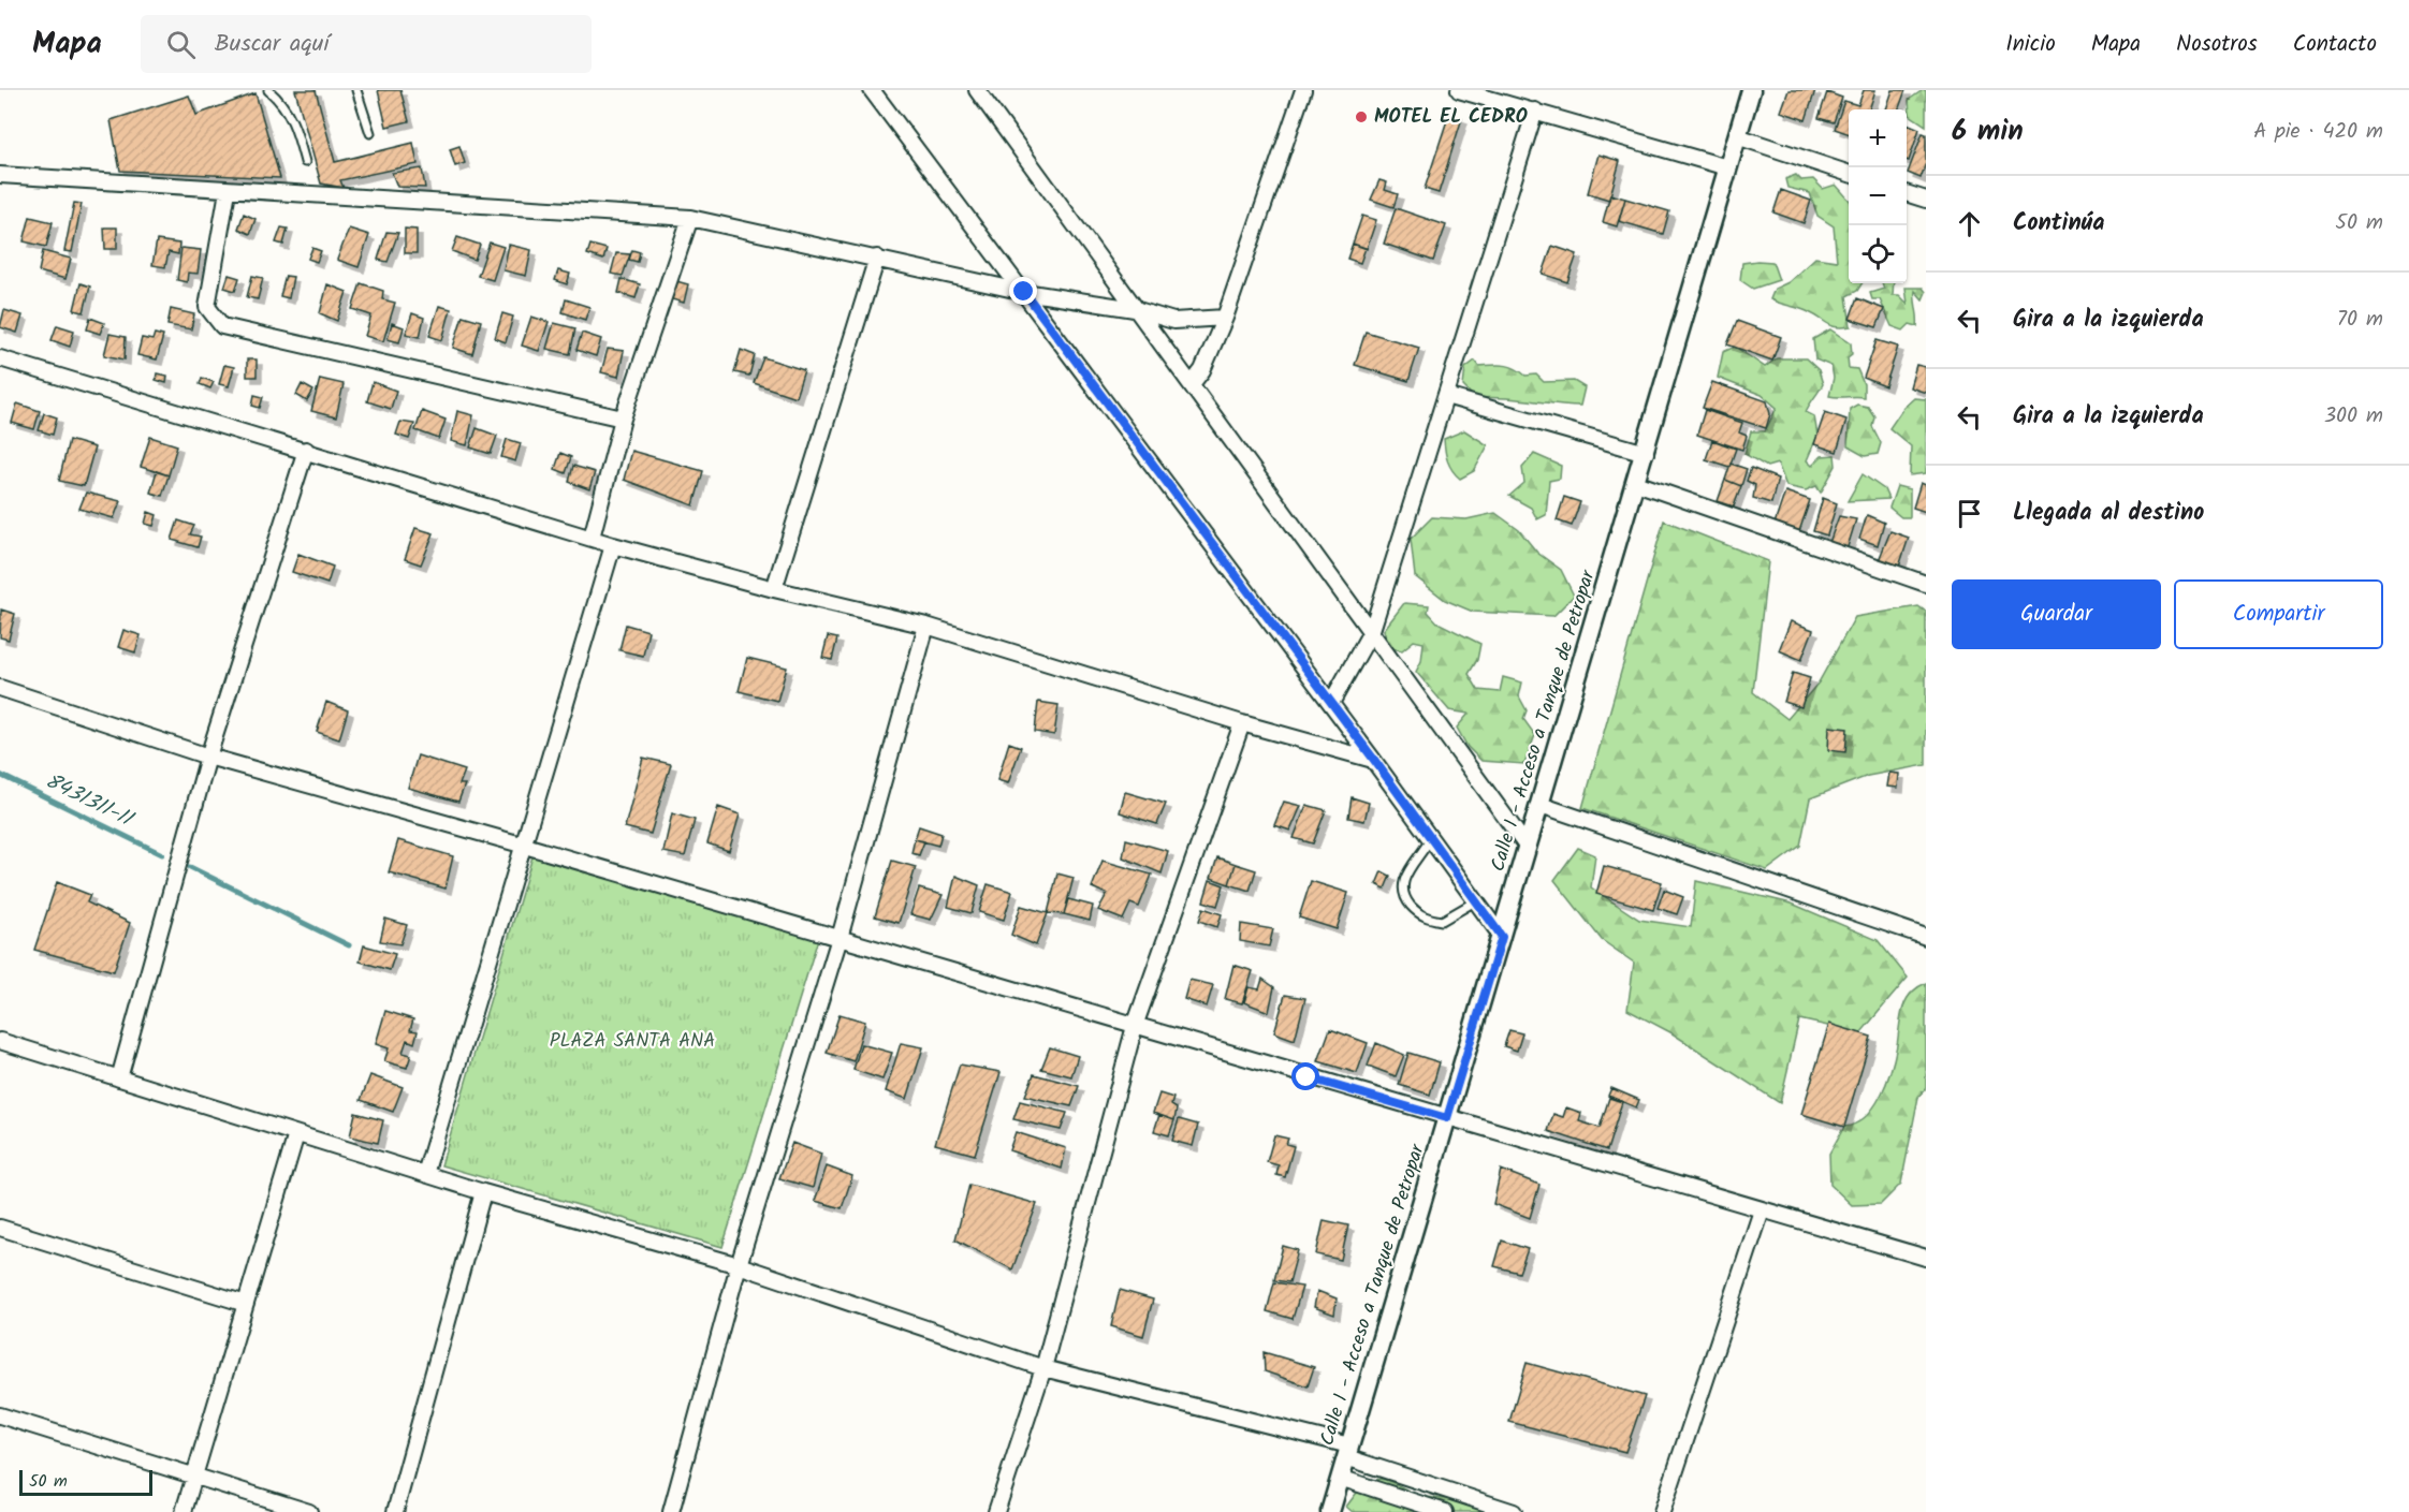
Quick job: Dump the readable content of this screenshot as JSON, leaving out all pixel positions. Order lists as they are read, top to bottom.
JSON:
{
  "streets": {
    "street": ["Calle 1 - Acceso a Tanque de Petropar"]
  },
  "water": ["8431311-11"],
  "parks": ["PLAZA SANTA ANA"],
  "places": ["MOTEL EL CEDRO"],
  "scale_bar": "50 m",
  "page": {
    "header": "Mapa",
    "search": "Buscar aquí",
    "nav": [
      "Inicio",
      "Mapa",
      "Nosotros",
      "Contacto"
    ],
    "heading": ["6 min", "A pie · 420 m"],
    "map_buttons": ["+", "−"],
    "list": [
      ["Continúa", "50 m"],
      ["Gira a la izquierda", "70 m"],
      ["Gira a la izquierda", "300 m"],
      "Llegada al destino"
    ],
    "buttons": ["Guardar", "Compartir"],
    "scale": "50 m"
  }
}
